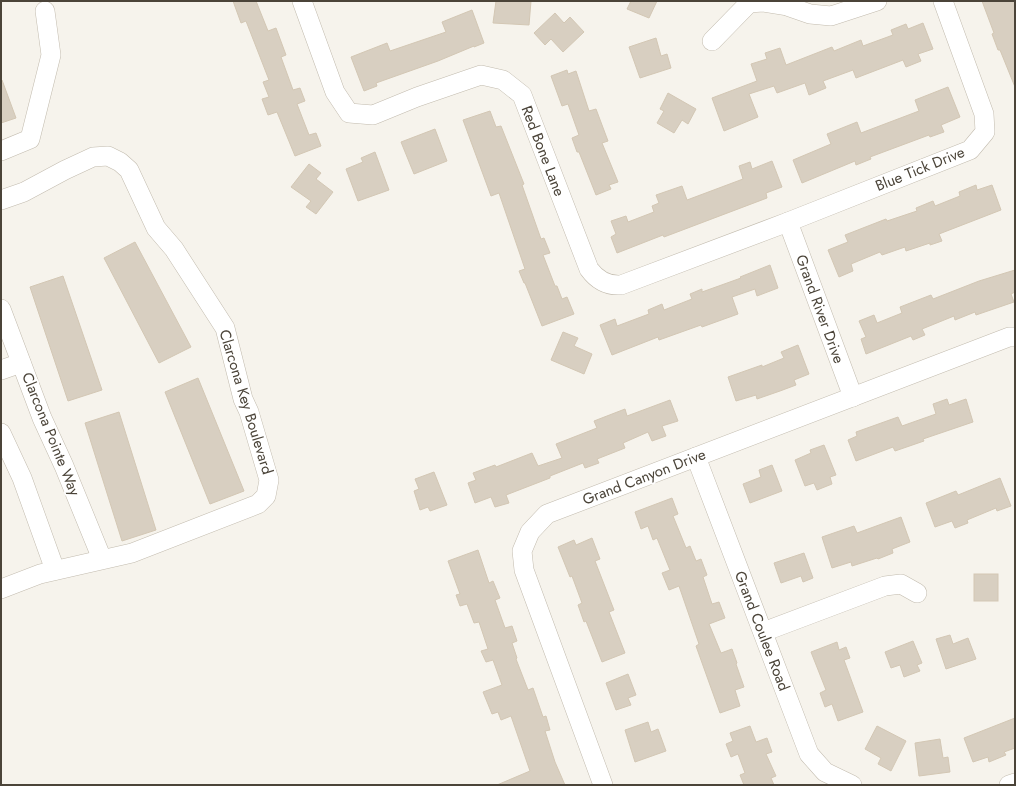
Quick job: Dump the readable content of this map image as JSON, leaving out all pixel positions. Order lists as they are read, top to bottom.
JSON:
{
  "streets": {
    "street": [
      "Red Bone Lane",
      "Blue Tick Drive",
      "Grand River Drive",
      "Clarcona Key Boulevard",
      "Clarcona Pointe Way",
      "Grand Canyon Drive",
      "Grand Coulee Road"
    ]
  },
  "crossings": [
    ["Red Bone Lane", "Blue Tick Drive"],
    ["Red Bone Lane", "Grand River Drive"],
    ["Blue Tick Drive", "Grand River Drive"],
    ["Grand River Drive", "Grand Canyon Drive"],
    ["Clarcona Key Boulevard", "Clarcona Pointe Way"],
    ["Grand Canyon Drive", "Grand Coulee Road"]
  ]
}
